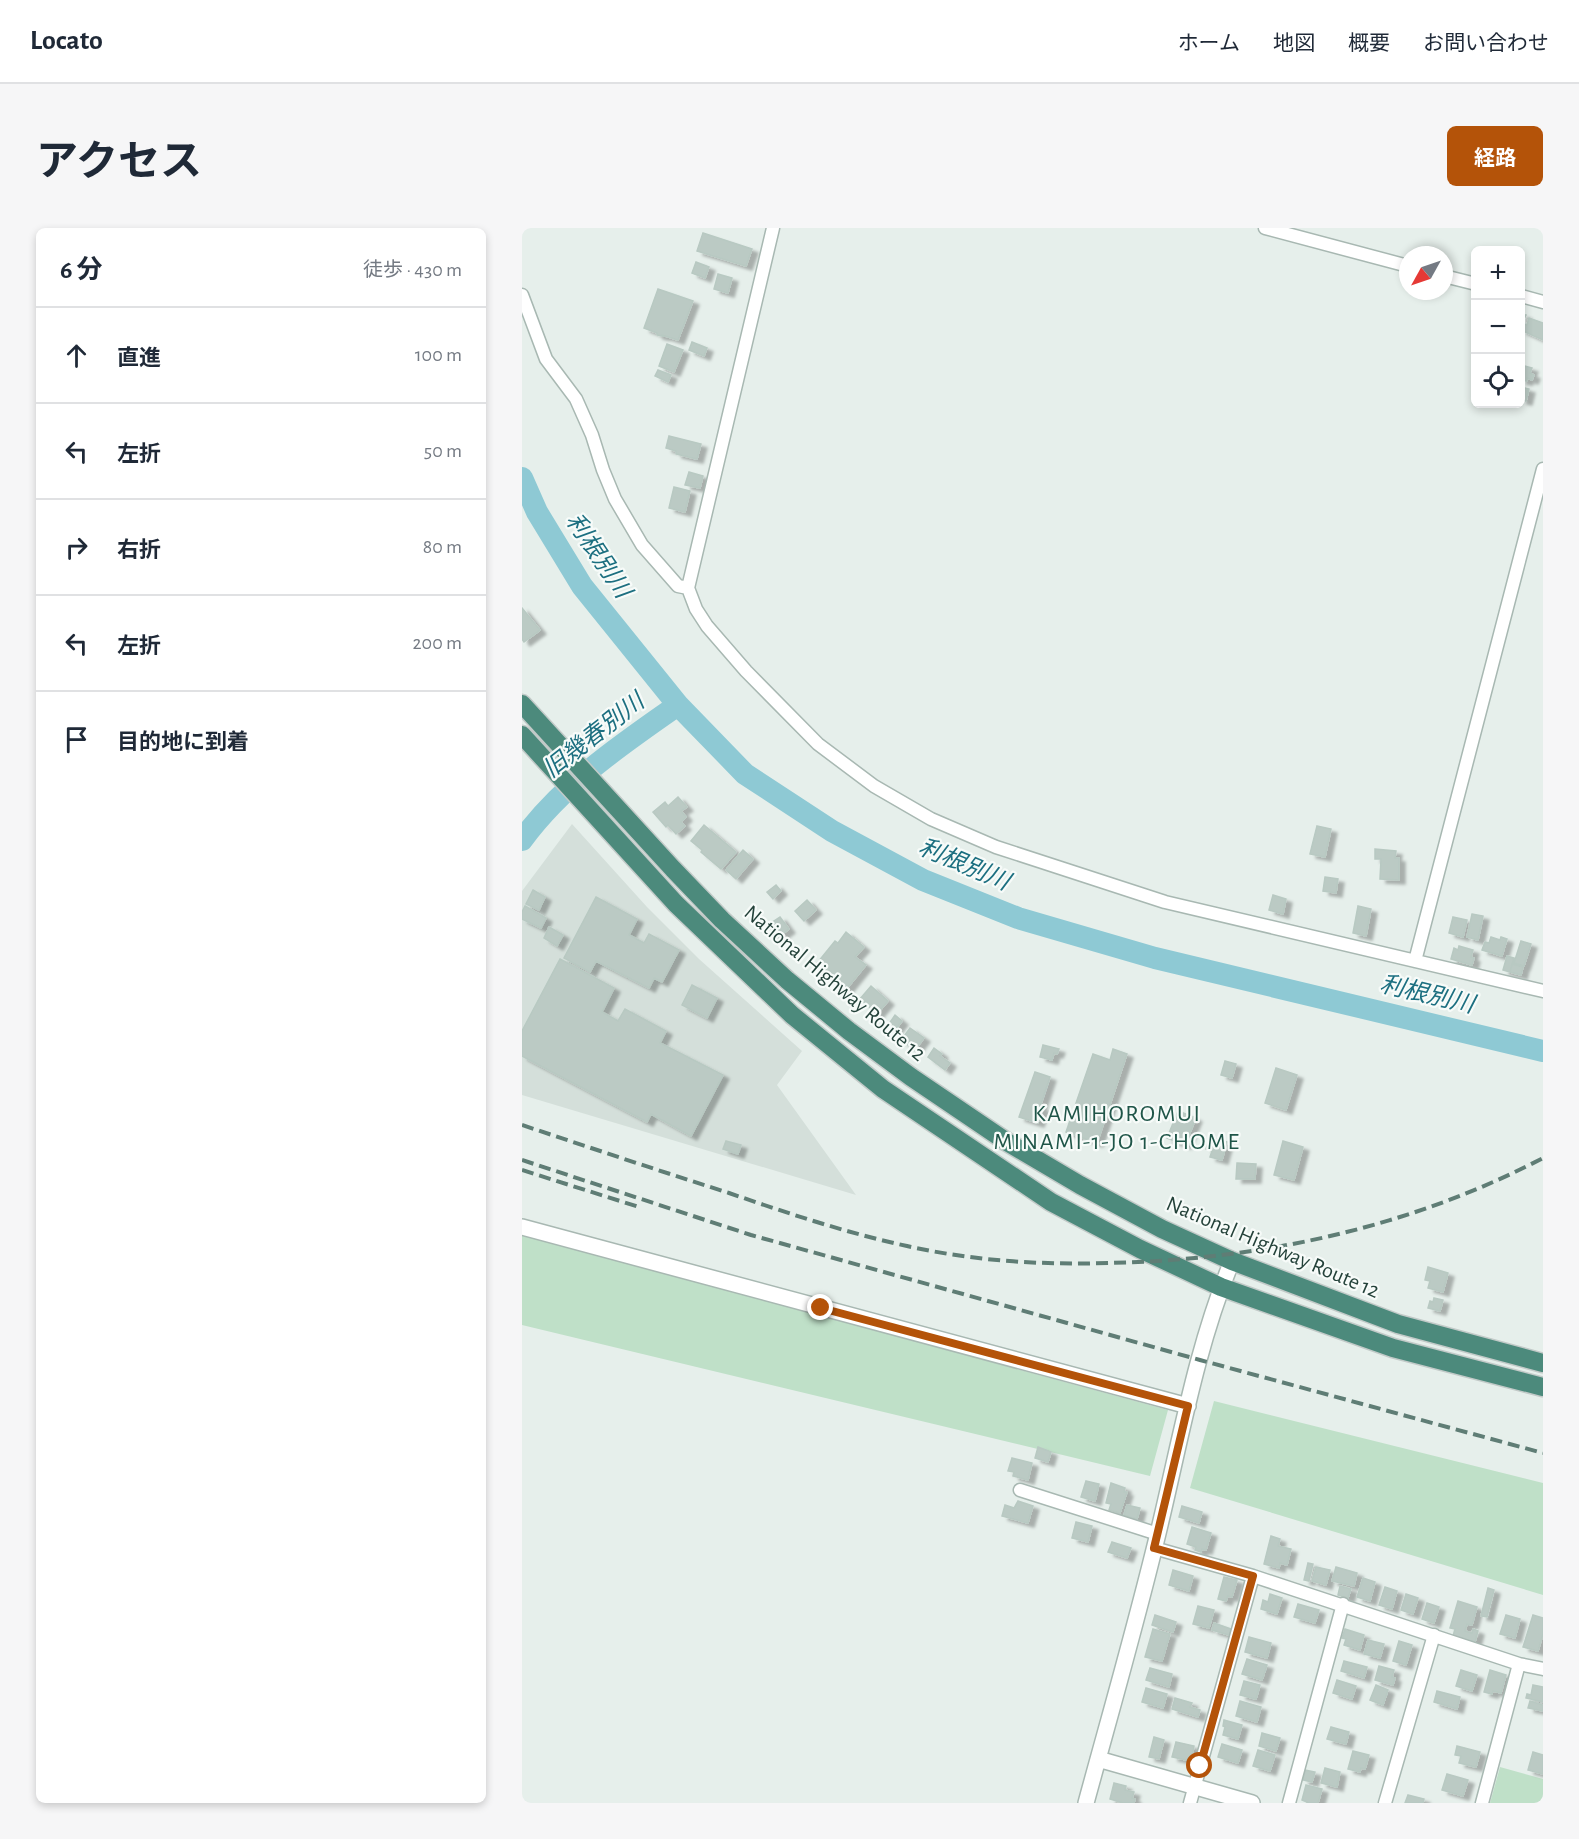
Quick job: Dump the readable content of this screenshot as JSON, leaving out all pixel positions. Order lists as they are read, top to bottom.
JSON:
{
  "streets": {
    "highway": ["National Highway Route 12"]
  },
  "districts": ["KAMIHOROMUI MINAMI-1-JO 1-CHOME"],
  "water": ["利根別川", "旧幾春別川"],
  "north": "bottom left",
  "page": {
    "header": "Locato",
    "nav": [
      "ホーム",
      "地図",
      "概要",
      "お問い合わせ"
    ],
    "title": "アクセス",
    "buttons": "経路",
    "heading": ["6 分", "徒歩 · 430 m"],
    "map_buttons": ["+", "−"],
    "list": [
      ["直進", "100 m"],
      ["左折", "50 m"],
      ["右折", "80 m"],
      ["左折", "200 m"],
      "目的地に到着"
    ]
  }
}
